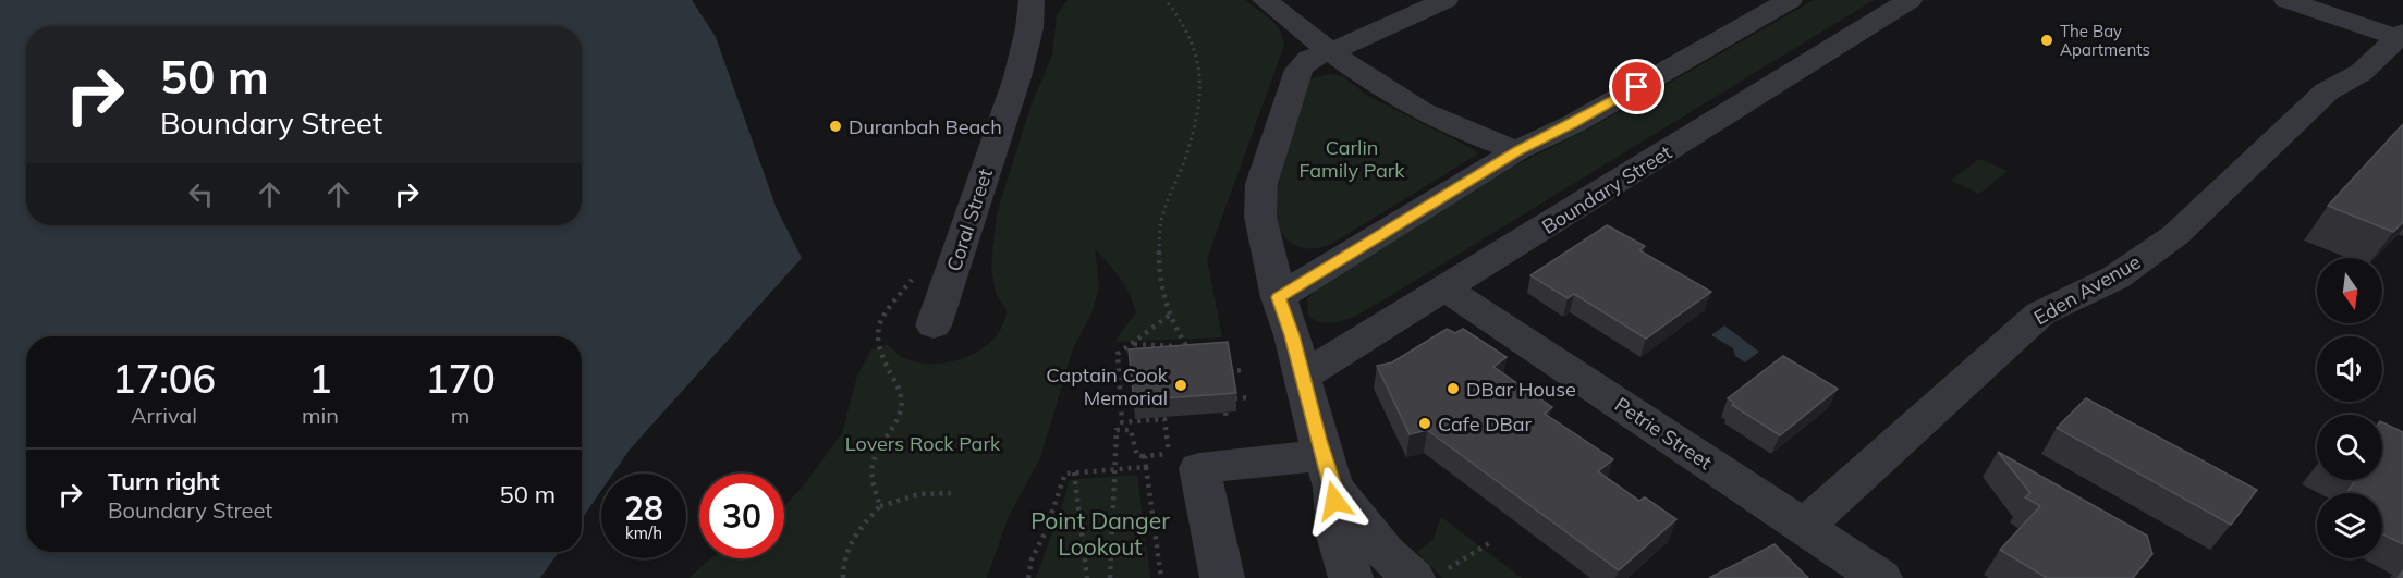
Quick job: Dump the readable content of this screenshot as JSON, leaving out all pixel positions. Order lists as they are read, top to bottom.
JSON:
{
  "streets": {
    "street": [
      "Boundary Street",
      "Coral Street",
      "Eden Avenue",
      "Petrie Street"
    ]
  },
  "crossings": [
    ["Boundary Street", "Petrie Street"],
    ["Eden Avenue", "Petrie Street"]
  ],
  "parks": ["Carlin Family Park", "Lovers Rock Park", "Point Danger Lookout"],
  "places": [
    "The Bay Apartments",
    "Duranbah Beach",
    "Captain Cook Memorial",
    "DBar House",
    "Cafe DBar"
  ],
  "north": "bottom",
  "page": {
    "turn": ["50 m", "Boundary Street"],
    "eta": [
      "17:06",
      "Arrival",
      "1",
      "min",
      "170",
      "m"
    ],
    "list": [
      {
        "name": "Turn right",
        "note": "Boundary Street",
        "value": "50 m"
      }
    ],
    "speed": "28 km/h",
    "limit": "30"
  }
}
